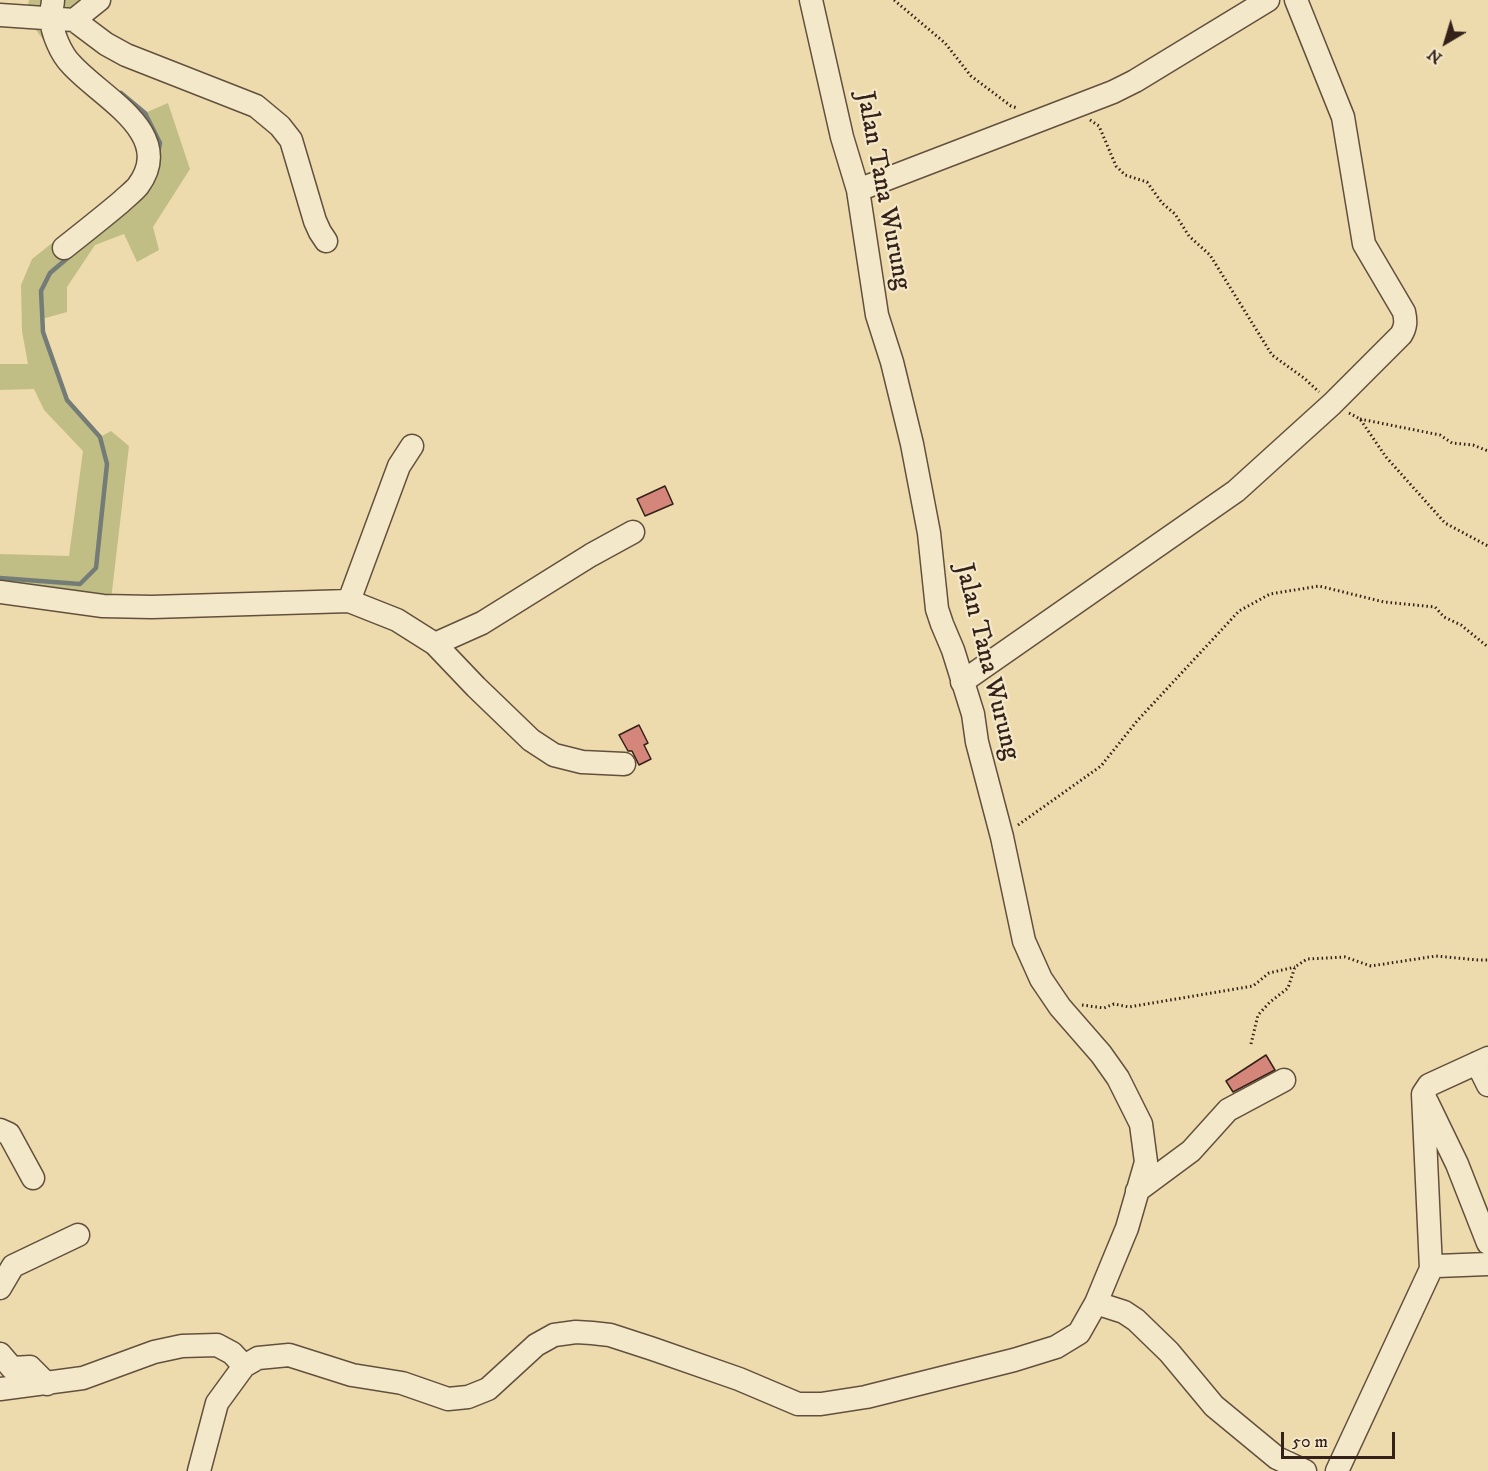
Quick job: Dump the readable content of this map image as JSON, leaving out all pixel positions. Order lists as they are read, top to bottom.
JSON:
{
  "streets": {
    "street": ["Jalan Tana Wurung"]
  },
  "scale_bar": "50 m",
  "north": "bottom left"
}
